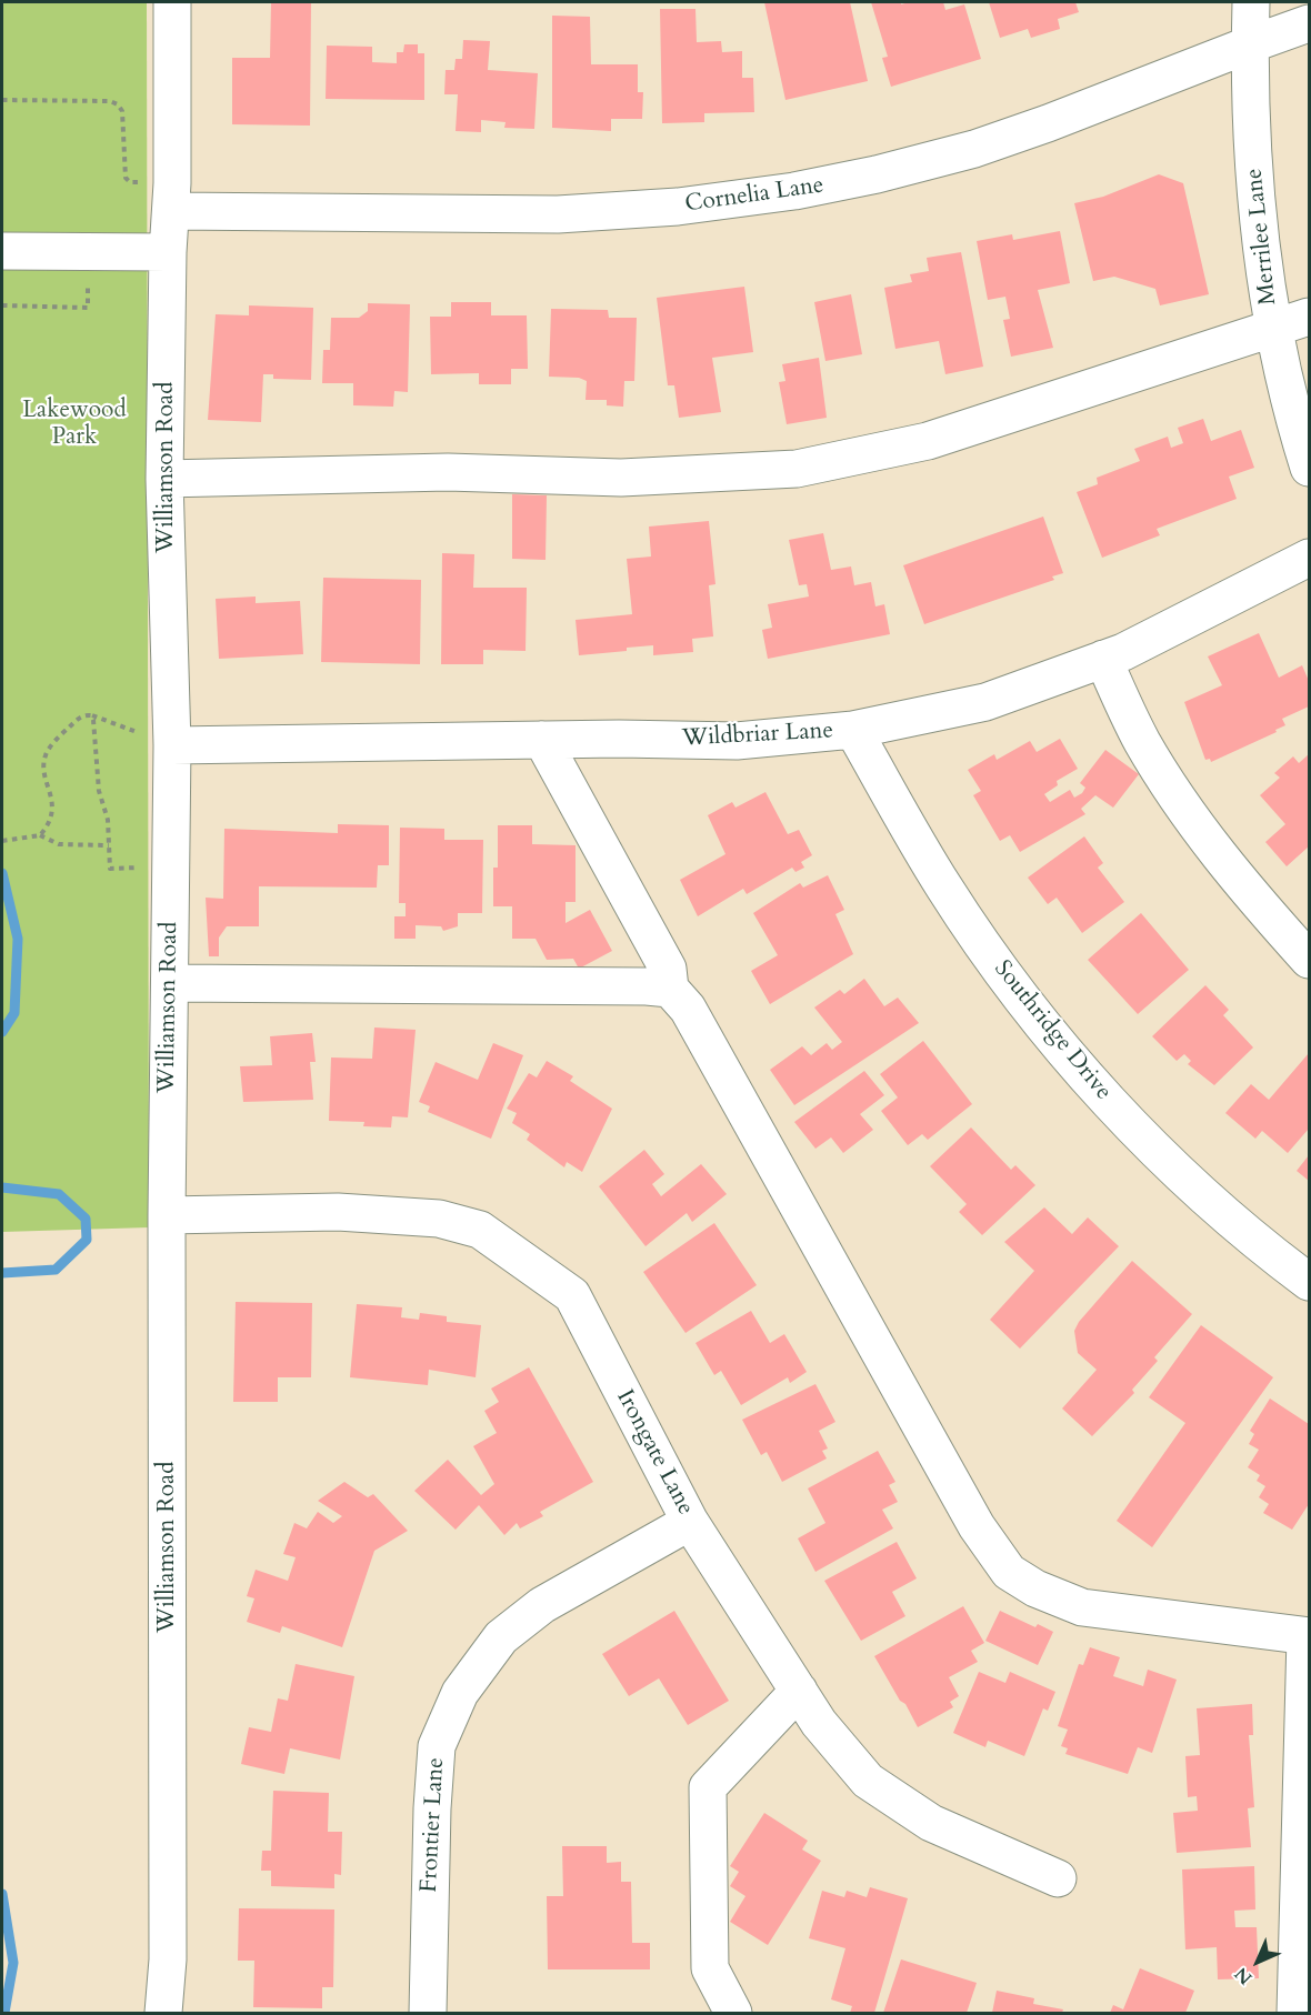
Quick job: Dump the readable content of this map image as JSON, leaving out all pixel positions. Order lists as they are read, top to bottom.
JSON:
{
  "streets": {
    "street": [
      "Cornelia Lane",
      "Merrilee Lane",
      "Williamson Road",
      "Wildbriar Lane",
      "Southridge Drive",
      "Irongate Lane",
      "Frontier Lane"
    ]
  },
  "crossings": [
    ["Cornelia Lane", "Merrilee Lane"],
    ["Cornelia Lane", "Williamson Road"],
    ["Williamson Road", "Wildbriar Lane"],
    ["Williamson Road", "Irongate Lane"],
    ["Wildbriar Lane", "Southridge Drive"],
    ["Irongate Lane", "Frontier Lane"]
  ],
  "parks": ["Lakewood Park"],
  "north": "bottom left"
}
